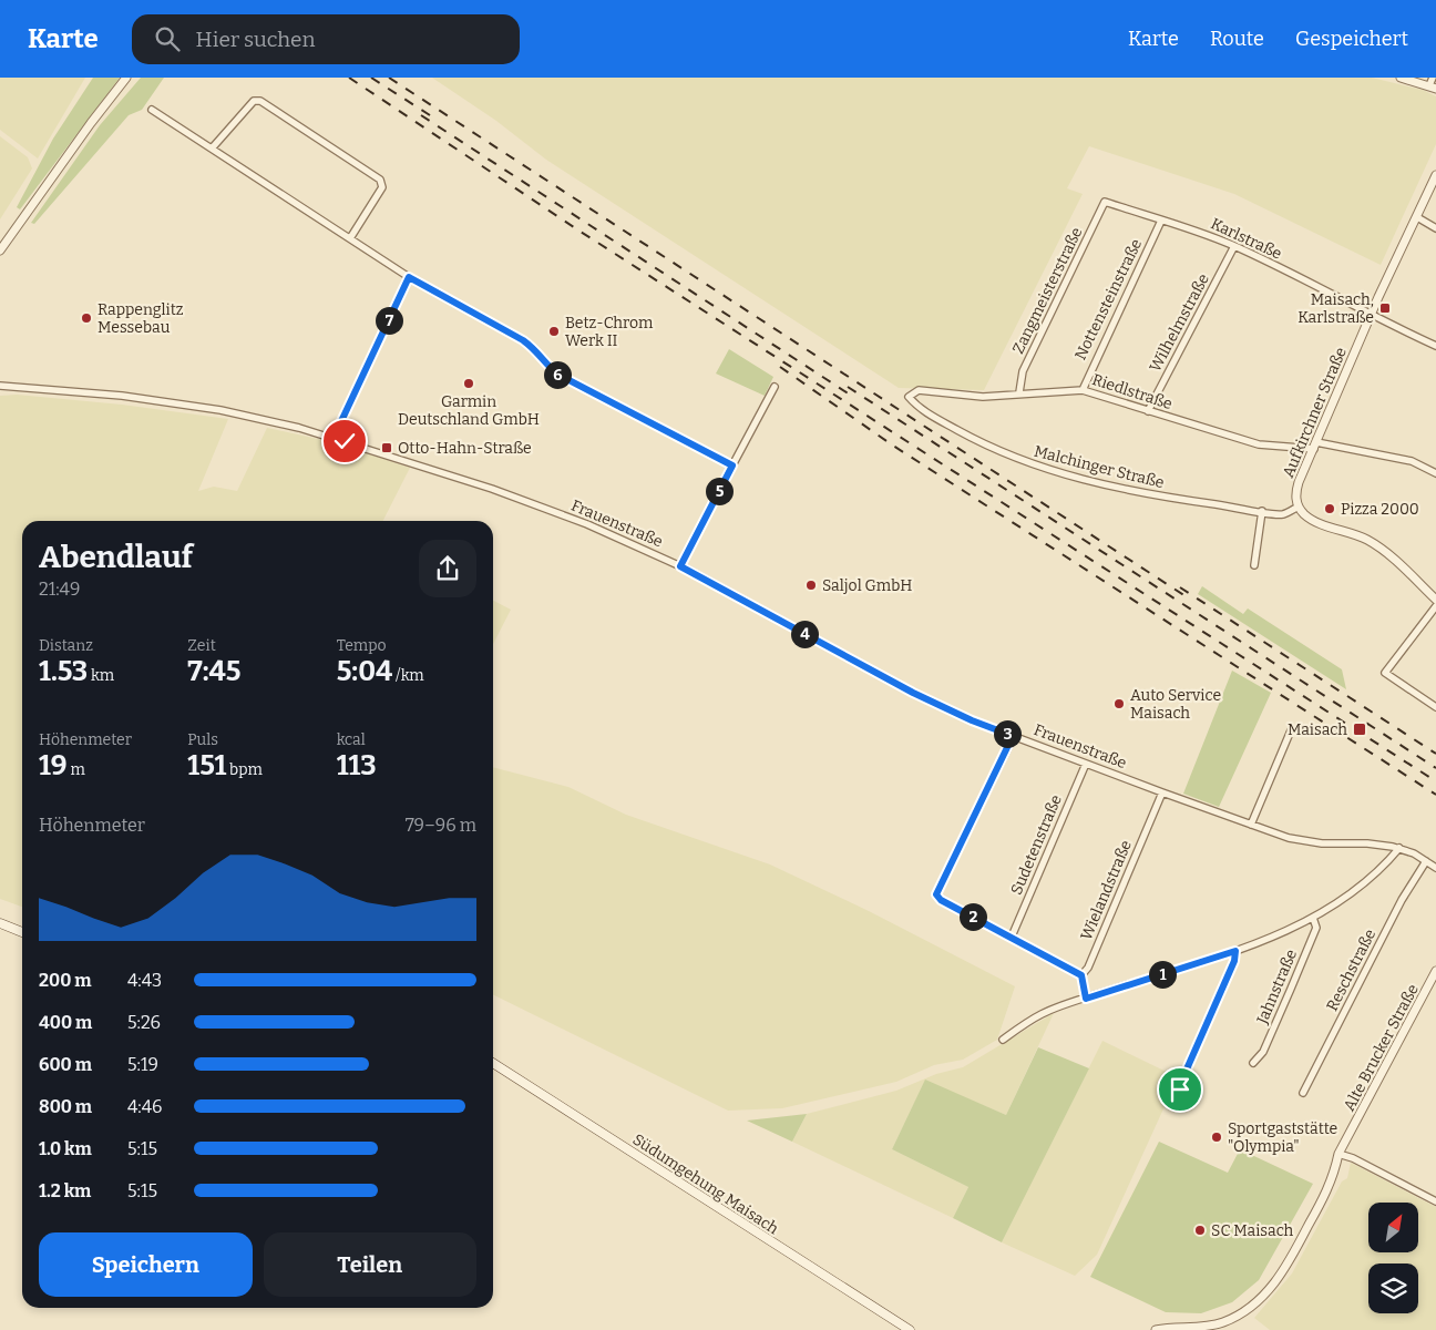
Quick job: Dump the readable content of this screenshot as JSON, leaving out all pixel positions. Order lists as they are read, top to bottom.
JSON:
{
  "streets": {
    "main road": ["Südumgehung Maisach"],
    "street": [
      "Karlstraße",
      "Zangmeisterstraße",
      "Nottensteinstraße",
      "Wilhelmstraße",
      "Riedlstraße",
      "Aufkirchner Straße",
      "Malchinger Straße",
      "Frauenstraße",
      "Sudetenstraße",
      "Wielandstraße",
      "Reschstraße",
      "Jahnstraße",
      "Alte Brucker Straße"
    ]
  },
  "crossings": [
    ["Karlstraße", "Zangmeisterstraße"],
    ["Karlstraße", "Nottensteinstraße"],
    ["Karlstraße", "Wilhelmstraße"],
    ["Karlstraße", "Aufkirchner Straße"],
    ["Zangmeisterstraße", "Riedlstraße"],
    ["Nottensteinstraße", "Riedlstraße"],
    ["Wilhelmstraße", "Riedlstraße"],
    ["Riedlstraße", "Aufkirchner Straße"],
    ["Riedlstraße", "Malchinger Straße"],
    ["Aufkirchner Straße", "Malchinger Straße"],
    ["Frauenstraße", "Sudetenstraße"],
    ["Frauenstraße", "Wielandstraße"],
    ["Frauenstraße", "Reschstraße"]
  ],
  "places": {
    "transit": ["Maisach, Karlstraße", "Otto-Hahn-Straße", "Maisach"],
    "other": [
      "Rappenglitz Messebau",
      "Betz-Chrom Werk II",
      "Garmin Deutschland GmbH",
      "Pizza 2000",
      "Saljol GmbH",
      "Auto Service Maisach",
      "Sportgaststätte \"Olympia\"",
      "SC Maisach"
    ]
  },
  "north": "top right",
  "page": {
    "header": "Karte",
    "search": "Hier suchen",
    "nav": ["Karte", "Route", "Gespeichert"],
    "pins": [
      "7",
      "6",
      "5",
      "4",
      "3",
      "2",
      "1"
    ],
    "heading": ["Abendlauf", "21:49"],
    "stats": [
      ["Distanz", "1.53 km"],
      ["Zeit", "7:45"],
      ["Tempo", "5:04 /km"],
      ["Höhenmeter", "19 m"],
      ["Puls", "151 bpm"],
      ["kcal", "113"]
    ],
    "chart": ["Höhenmeter", "79–96 m"],
    "list": [
      {
        "name": "200 m",
        "note": "4:43"
      },
      {
        "name": "400 m",
        "note": "5:26"
      },
      {
        "name": "600 m",
        "note": "5:19"
      },
      {
        "name": "800 m",
        "note": "4:46"
      },
      {
        "name": "1.0 km",
        "note": "5:15"
      },
      {
        "name": "1.2 km",
        "note": "5:15"
      }
    ],
    "buttons": ["Speichern", "Teilen"]
  }
}
